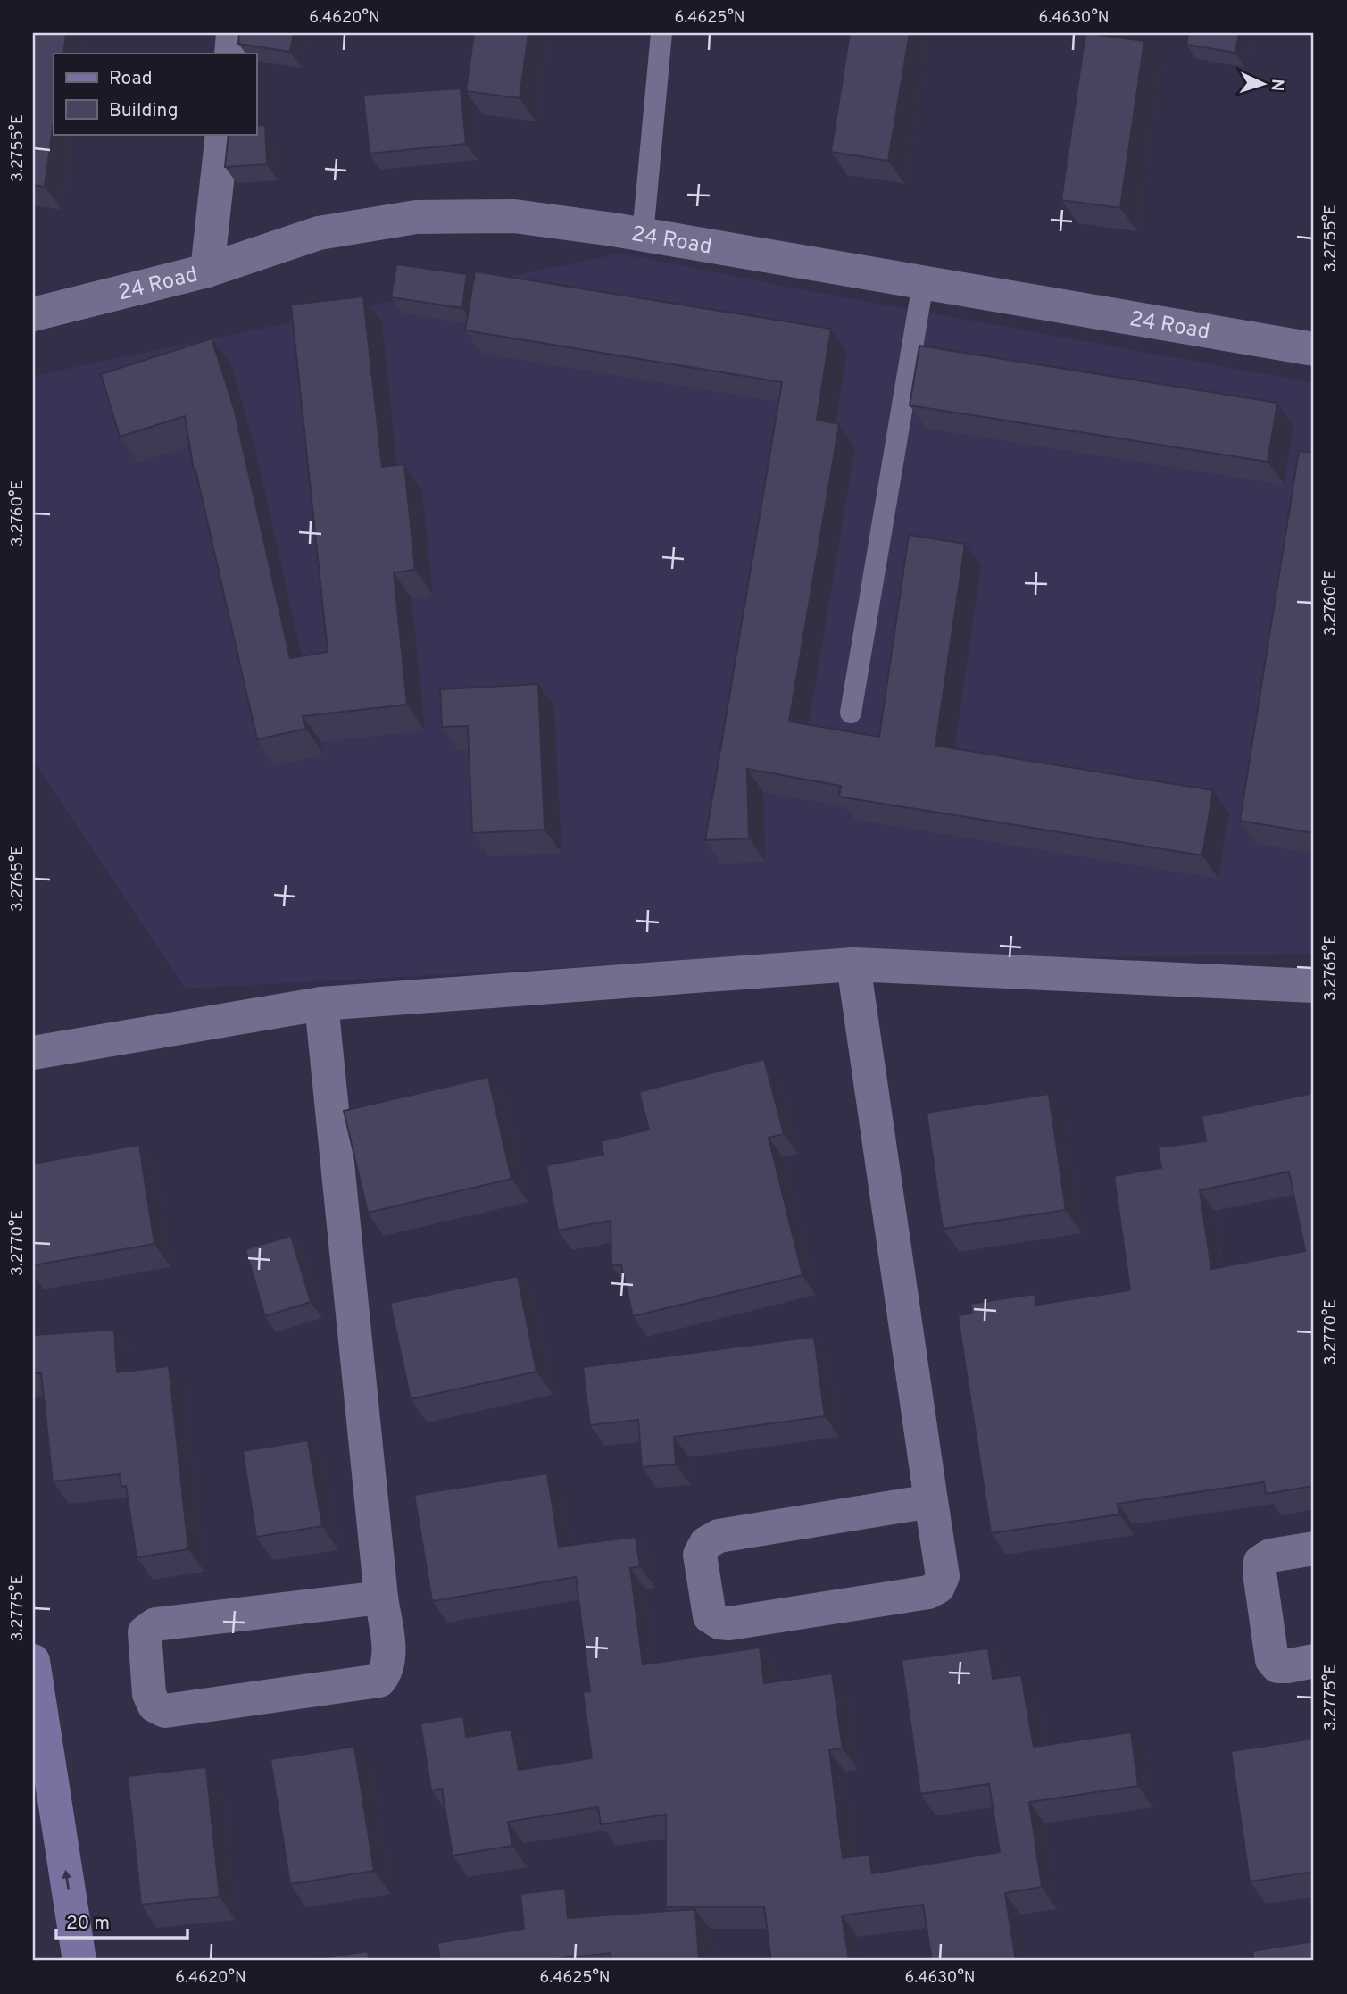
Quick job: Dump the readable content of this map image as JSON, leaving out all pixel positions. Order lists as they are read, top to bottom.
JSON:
{
  "streets": {
    "street": ["24 Road"]
  },
  "legend": ["Road", "Building"],
  "scale_bar": "20 m",
  "north": "right",
  "coordinates": [
    "6.4620°N",
    "6.4625°N",
    "6.4630°N",
    "3.2755°E",
    "3.2760°E",
    "3.2765°E",
    "3.2770°E",
    "3.2775°E"
  ]
}
